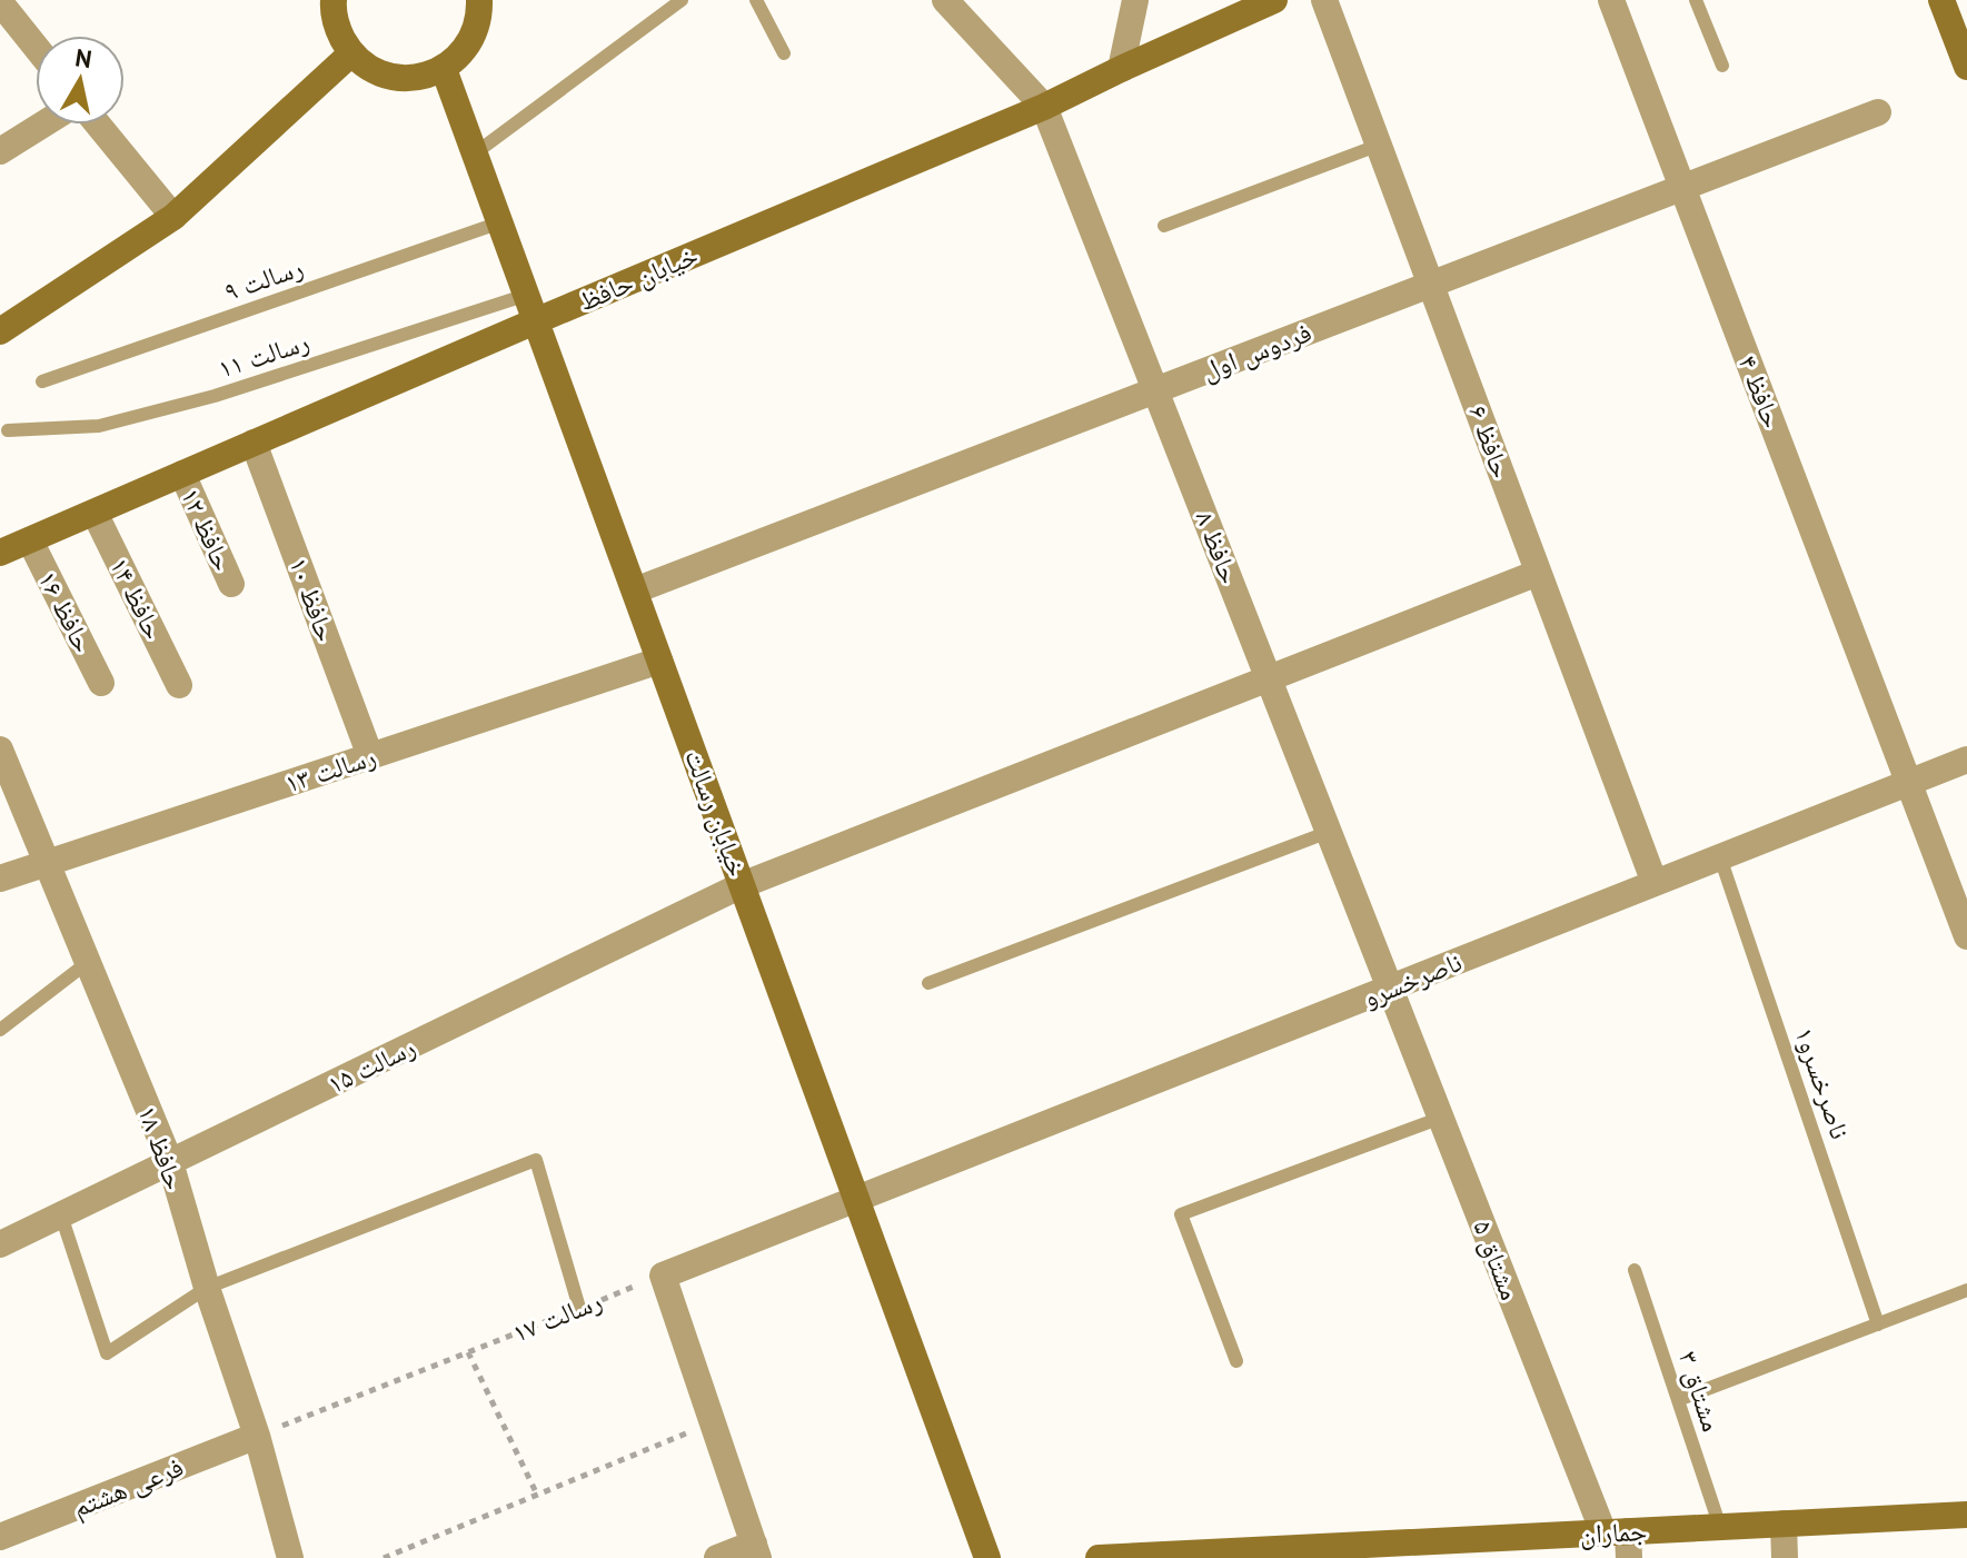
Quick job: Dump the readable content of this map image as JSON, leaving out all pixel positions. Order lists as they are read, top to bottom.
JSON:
{
  "streets": {
    "street": [
      "خیابان حافظ",
      "فردوس اول",
      "حافظ ۴",
      "حافظ ۶",
      "حافظ ۱۲",
      "حافظ ۸",
      "حافظ ۱۴",
      "حافظ ۱۰",
      "حافظ ۱۶",
      "رسالت ۱۳",
      "خیابان رسالت",
      "ناصرخسرو",
      "رسالت ۱۵",
      "حافظ ۱۸",
      "مشتاق ۵",
      "فرعی هشتم",
      "جماران"
    ],
    "lane": [
      "رسالت ۹",
      "رسالت ۱۱",
      "ناصرخسرو۱",
      "مشتاق ۳"
    ],
    "path": ["رسالت ۱۷"]
  },
  "crossings": [
    ["خیابان حافظ", "رسالت ۱۱"],
    ["خیابان حافظ", "حافظ ۱۲"],
    ["خیابان حافظ", "حافظ ۸"],
    ["خیابان حافظ", "حافظ ۱۴"],
    ["خیابان حافظ", "حافظ ۱۰"],
    ["خیابان حافظ", "حافظ ۱۶"],
    ["خیابان حافظ", "خیابان رسالت"],
    ["رسالت ۹", "خیابان رسالت"],
    ["فردوس اول", "حافظ ۴"],
    ["فردوس اول", "حافظ ۶"],
    ["فردوس اول", "حافظ ۸"],
    ["فردوس اول", "خیابان رسالت"],
    ["رسالت ۱۱", "خیابان رسالت"],
    ["حافظ ۴", "ناصرخسرو"],
    ["حافظ ۶", "ناصرخسرو"],
    ["حافظ ۶", "رسالت ۱۵"],
    ["حافظ ۸", "ناصرخسرو"],
    ["حافظ ۸", "رسالت ۱۵"],
    ["حافظ ۸", "مشتاق ۵"],
    ["حافظ ۱۰", "رسالت ۱۳"],
    ["رسالت ۱۳", "خیابان رسالت"],
    ["رسالت ۱۳", "حافظ ۱۸"],
    ["خیابان رسالت", "ناصرخسرو"],
    ["خیابان رسالت", "رسالت ۱۵"],
    ["ناصرخسرو", "ناصرخسرو۱"],
    ["ناصرخسرو", "مشتاق ۵"],
    ["رسالت ۱۵", "حافظ ۱۸"],
    ["حافظ ۱۸", "رسالت ۱۷"],
    ["حافظ ۱۸", "فرعی هشتم"],
    ["مشتاق ۵", "جماران"],
    ["رسالت ۱۷", "فرعی هشتم"],
    ["مشتاق ۳", "جماران"]
  ],
  "north": "top"
}
